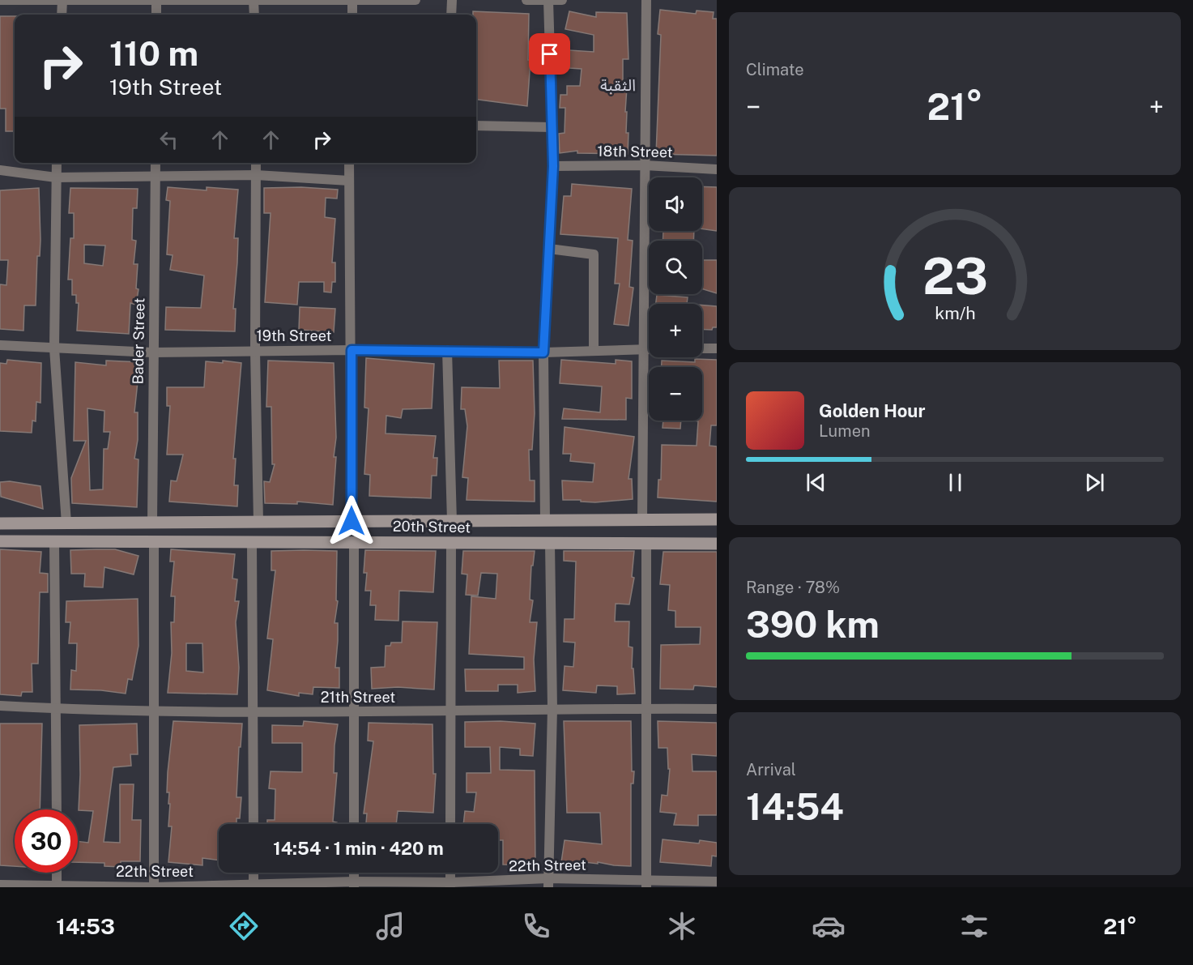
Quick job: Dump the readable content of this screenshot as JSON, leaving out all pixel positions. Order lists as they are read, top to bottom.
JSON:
{
  "streets": {
    "street": [
      "18th Street",
      "19th Street",
      "Bader Street",
      "20th Street",
      "21th Street",
      "22th Street"
    ]
  },
  "crossings": [
    ["19th Street", "Bader Street"],
    ["Bader Street", "20th Street"]
  ],
  "districts": ["الثقبة"],
  "page": {
    "tile": [
      "Climate",
      ["Range · 78%", "390 km"],
      ["Arrival", "14:54"]
    ],
    "turn": ["110 m", "19th Street"],
    "heat": ["−", "21°", "+"],
    "map_buttons": ["+", "−"],
    "song": ["Golden Hour", "Lumen"],
    "limit": "30",
    "trip": "14:54 · 1 min · 420 m",
    "tabs": ["14:53", "21°"],
    "gauge": ["23", "km/h"]
  }
}
